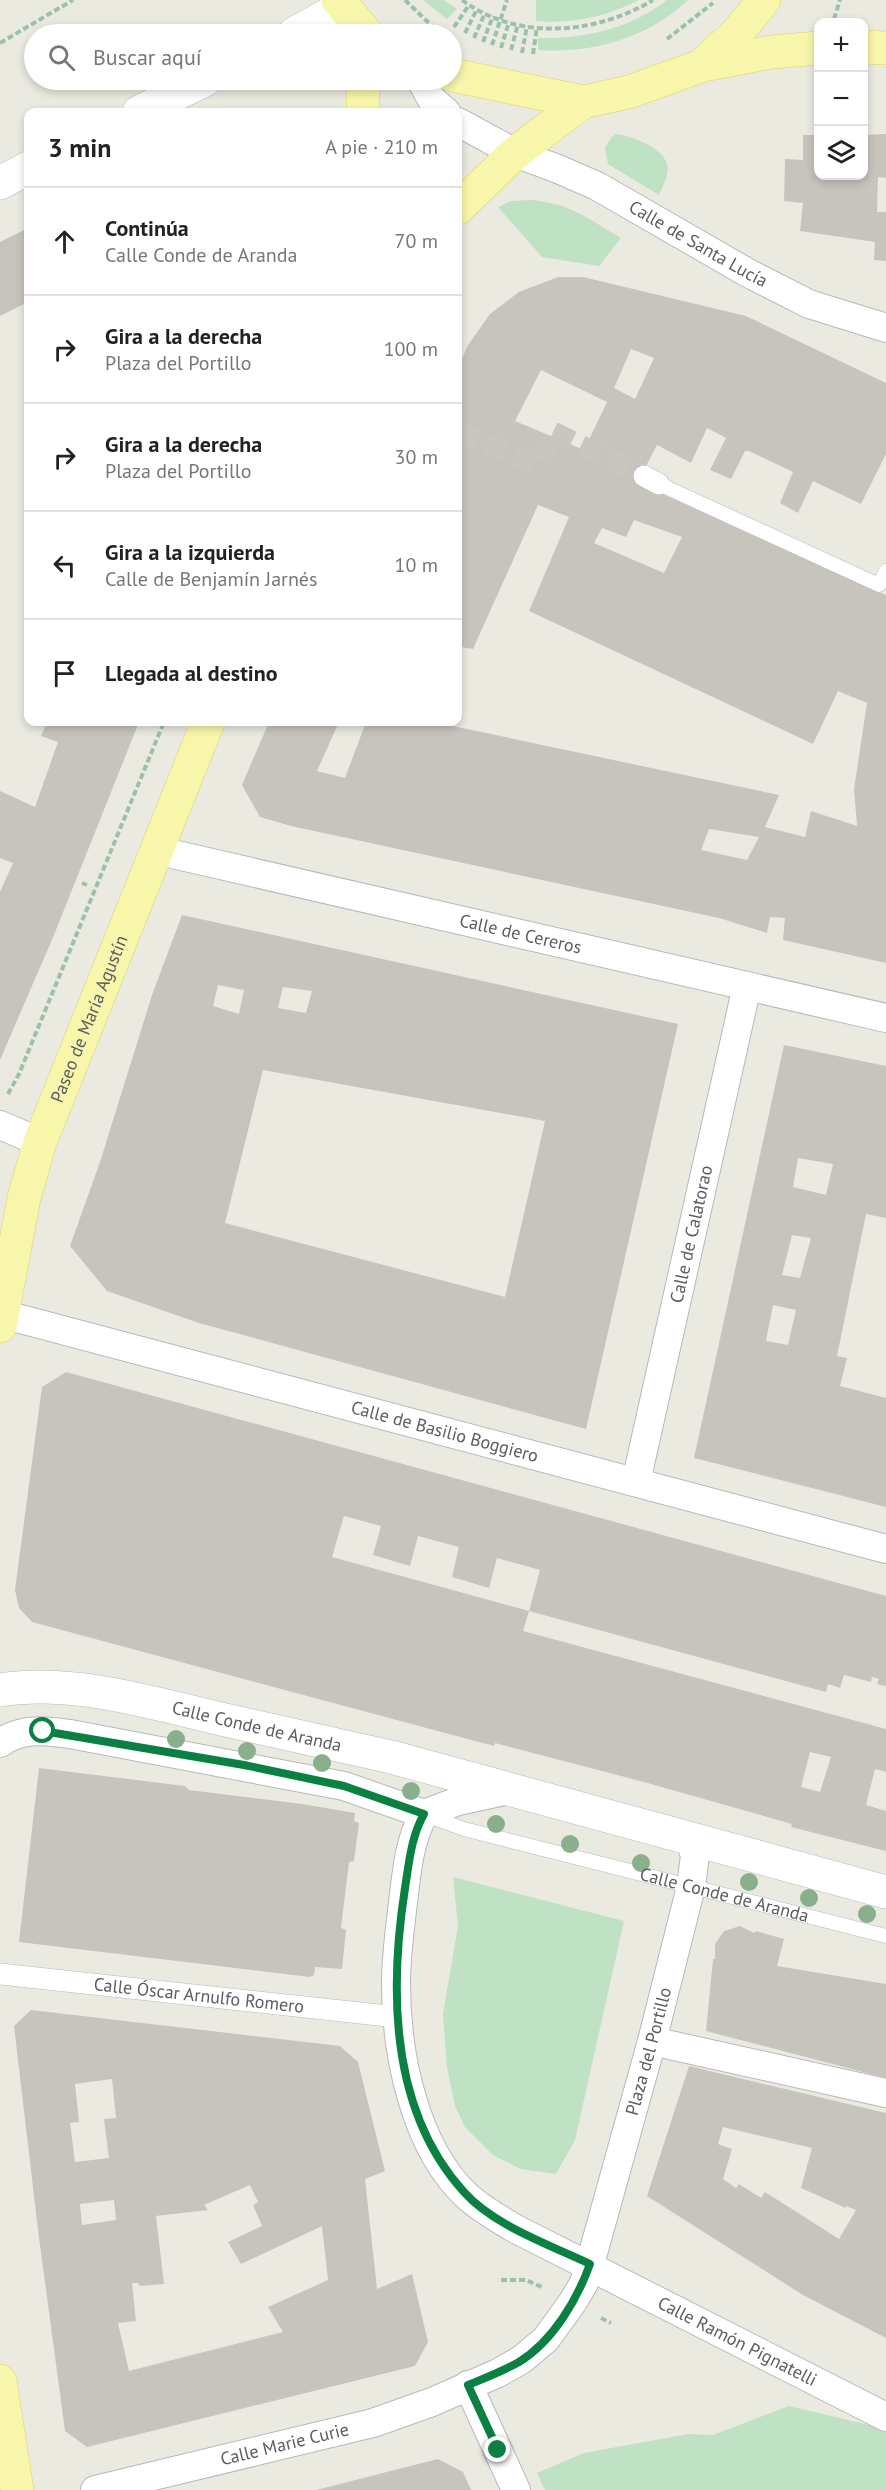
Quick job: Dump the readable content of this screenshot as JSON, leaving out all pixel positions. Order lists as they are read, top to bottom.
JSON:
{
  "streets": {
    "main road": ["Paseo de María Agustín"],
    "street": [
      "Calle de Santa Lucía",
      "Calle de Cereros",
      "Calle de Calatorao",
      "Calle de Basilio Boggiero",
      "Calle Conde de Aranda",
      "Calle Óscar Arnulfo Romero",
      "Plaza del Portillo",
      "Calle Ramón Pignatelli",
      "Calle Marie Curie"
    ]
  },
  "crossings": [
    ["Calle de Cereros", "Paseo de María Agustín"],
    ["Calle de Cereros", "Calle de Calatorao"],
    ["Paseo de María Agustín", "Calle de Basilio Boggiero"],
    ["Calle de Calatorao", "Calle de Basilio Boggiero"],
    ["Calle Conde de Aranda", "Plaza del Portillo"],
    ["Plaza del Portillo", "Calle Ramón Pignatelli"],
    ["Plaza del Portillo", "Calle Marie Curie"]
  ],
  "page": {
    "map_buttons": ["+", "−"],
    "search": "Buscar aquí",
    "heading": ["3 min", "A pie · 210 m"],
    "list": [
      ["Continúa", "Calle Conde de Aranda", "70 m"],
      ["Gira a la derecha", "Plaza del Portillo", "100 m"],
      ["Gira a la derecha", "Plaza del Portillo", "30 m"],
      ["Gira a la izquierda", "Calle de Benjamín Jarnés", "10 m"],
      "Llegada al destino"
    ]
  }
}
